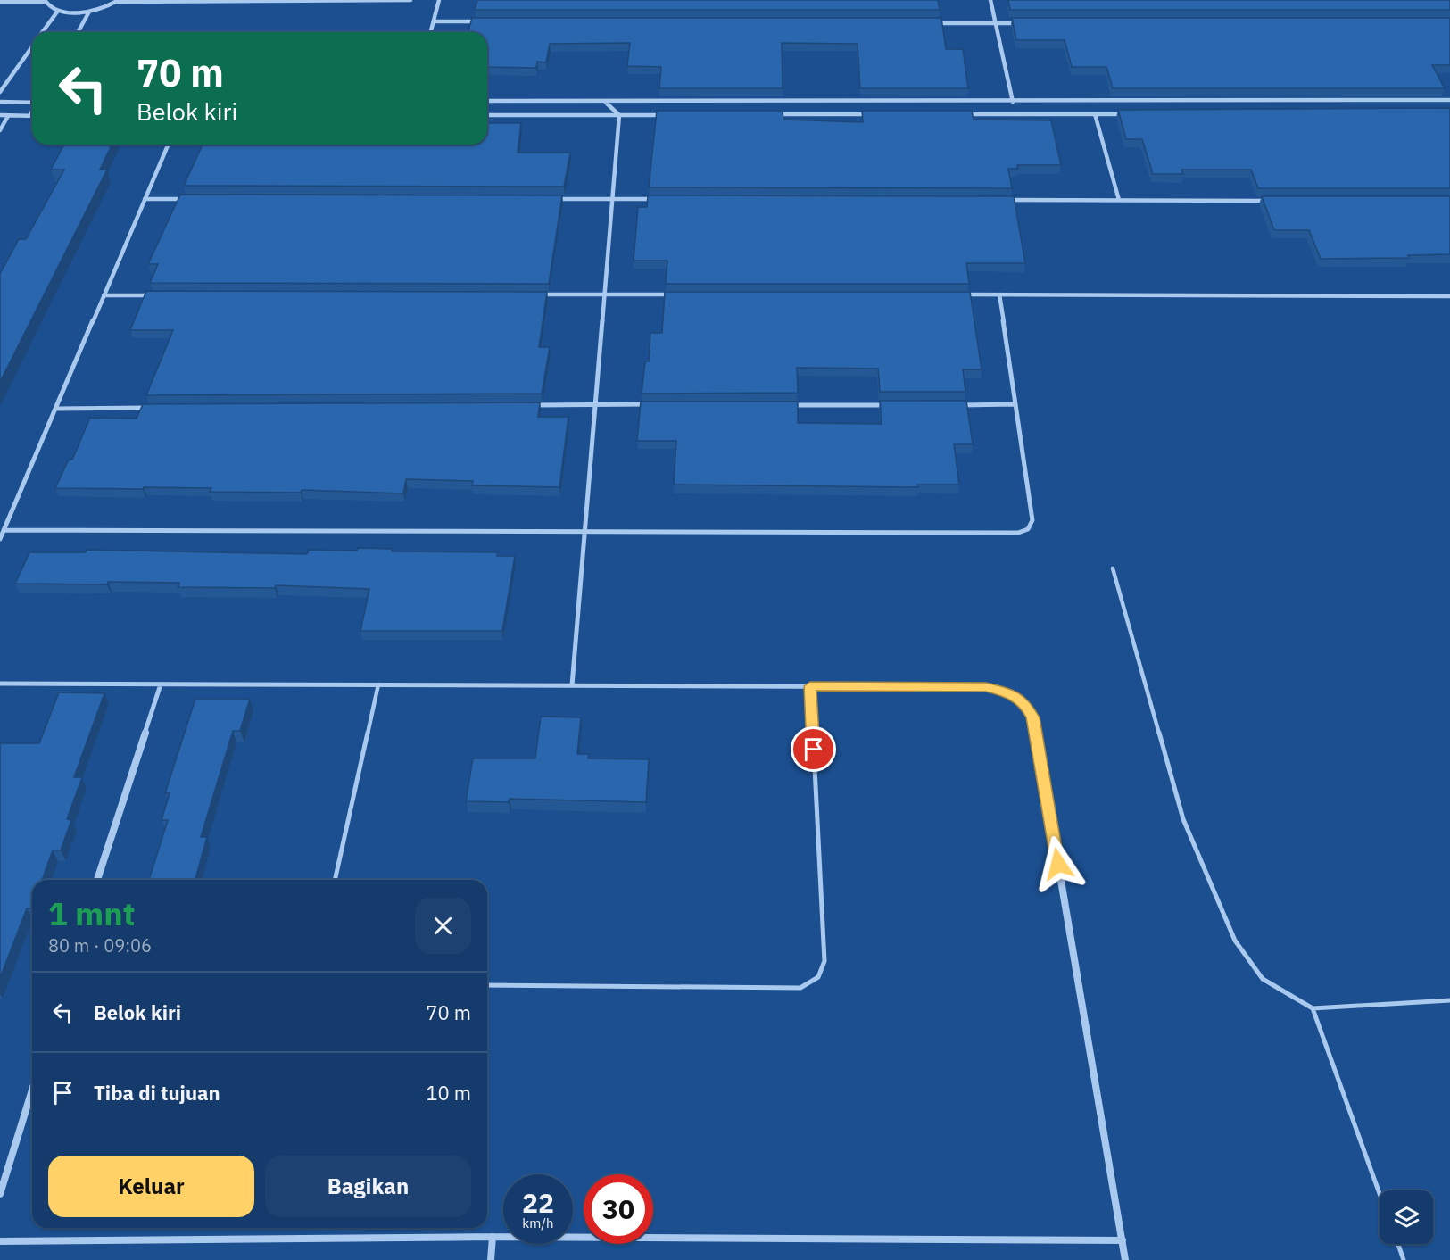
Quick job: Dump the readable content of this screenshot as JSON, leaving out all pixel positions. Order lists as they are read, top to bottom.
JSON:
{
  "page": {
    "turn": ["70 m", "Belok kiri"],
    "heading": ["1 mnt", "80 m · 09:06"],
    "list": [
      {
        "name": "Belok kiri",
        "value": "70 m"
      },
      {
        "name": "Tiba di tujuan",
        "value": "10 m"
      }
    ],
    "buttons": ["Keluar", "Bagikan"],
    "speed": "22 km/h",
    "limit": "30"
  }
}
